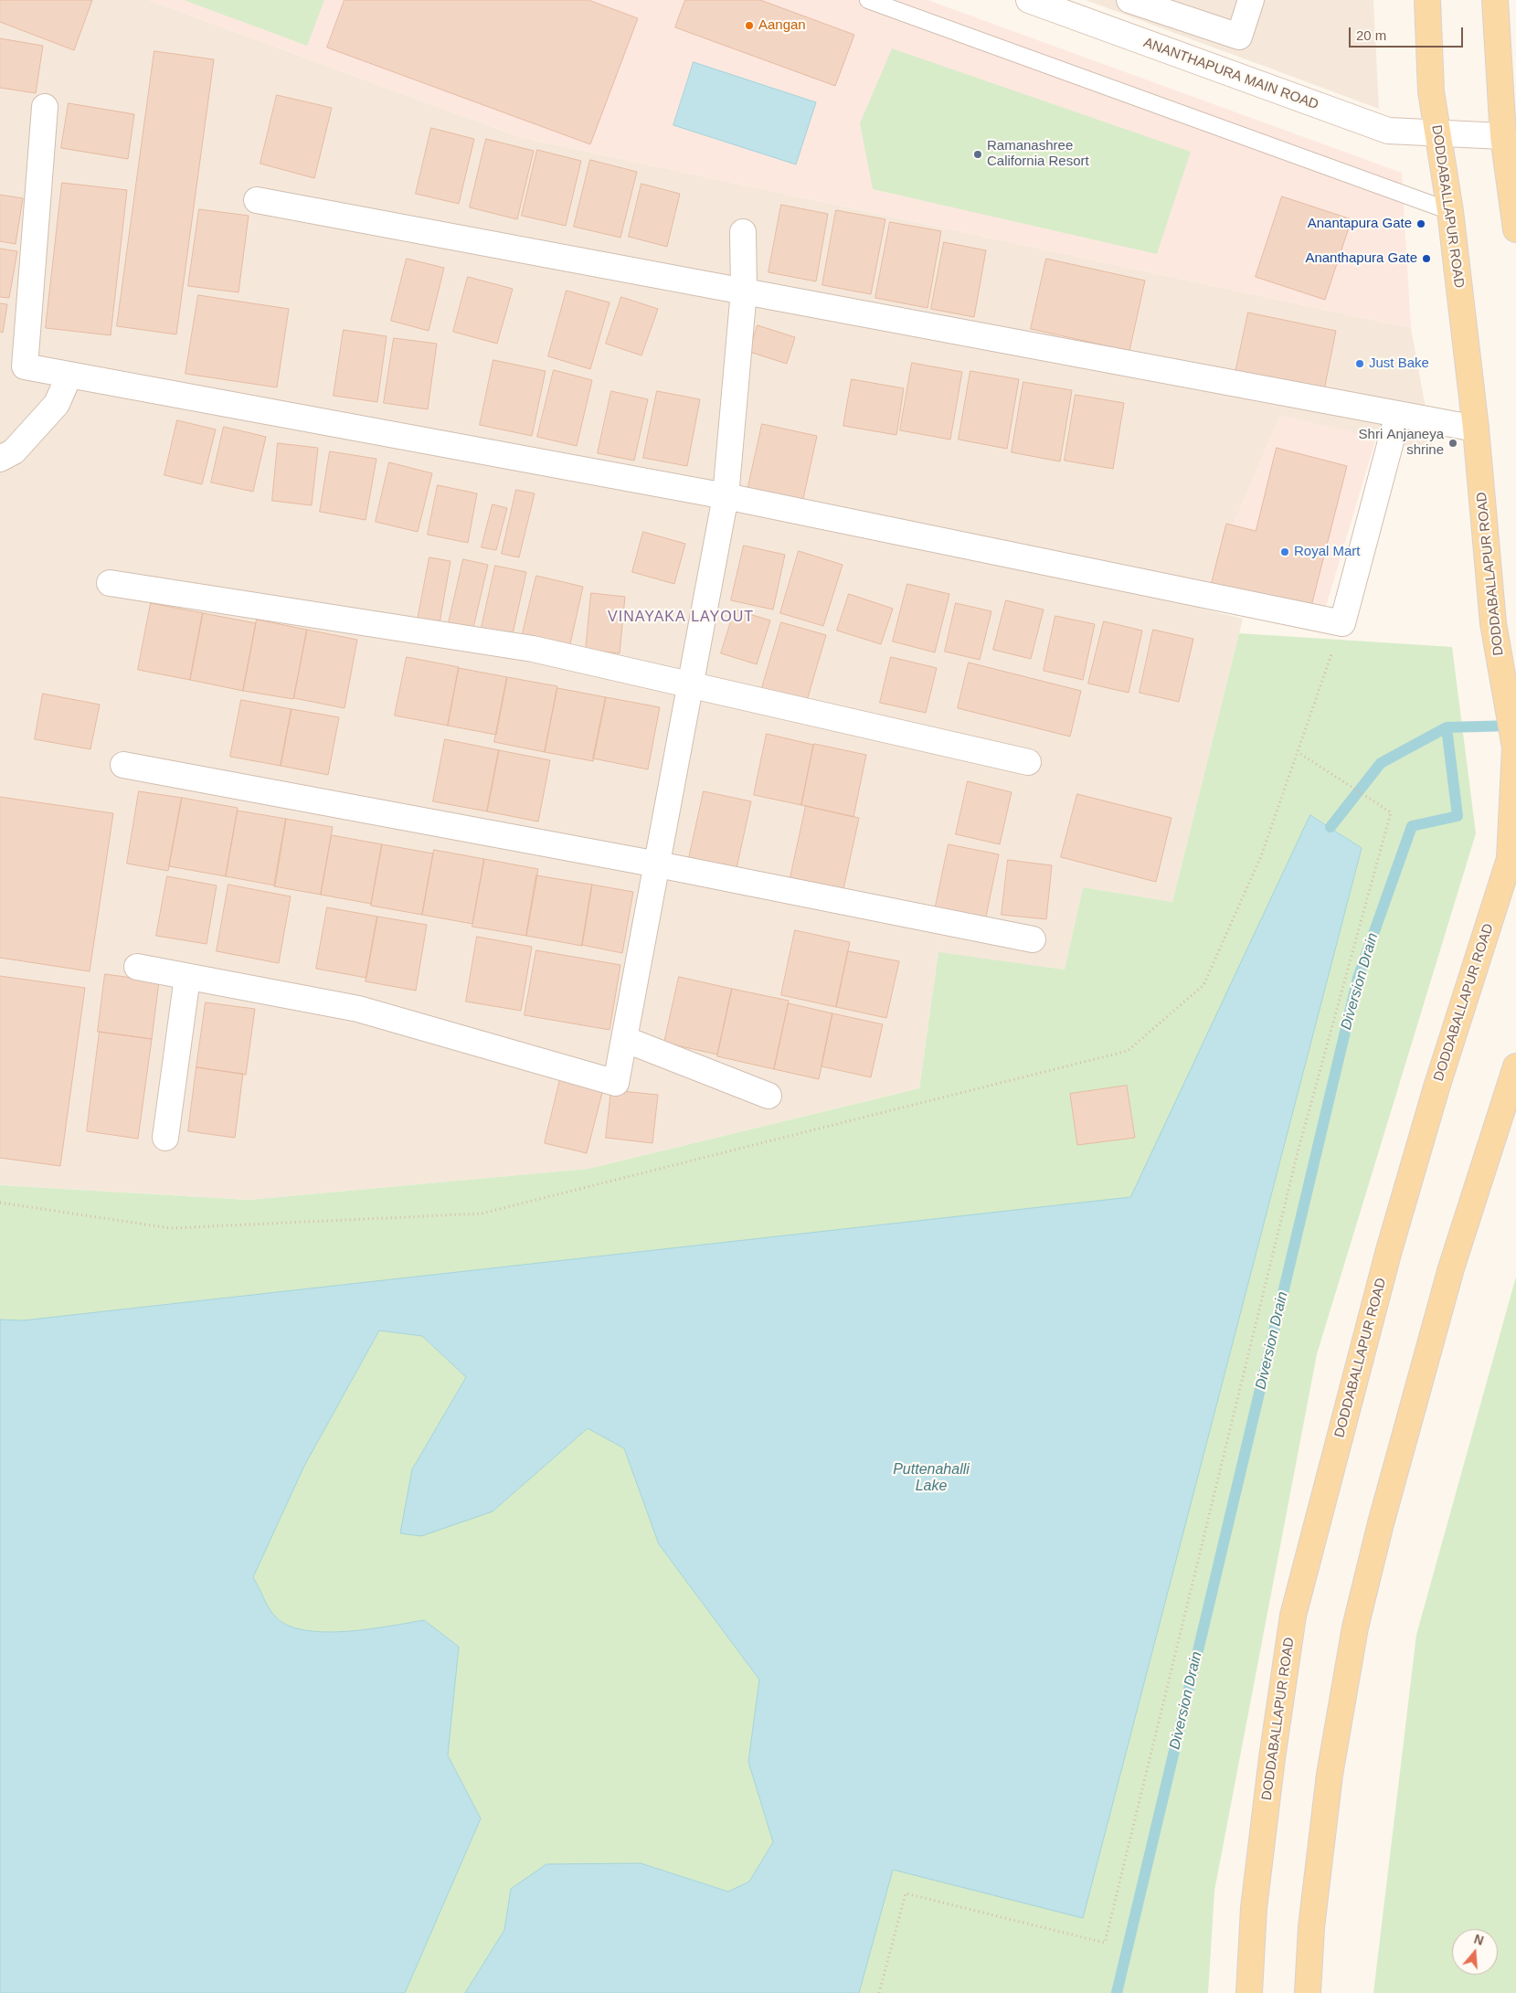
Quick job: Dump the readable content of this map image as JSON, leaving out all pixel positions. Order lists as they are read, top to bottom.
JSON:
{
  "streets": {
    "main road": ["DODDABALLAPUR ROAD"],
    "street": ["ANANTHAPURA MAIN ROAD"]
  },
  "crossings": [
    ["ANANTHAPURA MAIN ROAD", "DODDABALLAPUR ROAD"]
  ],
  "districts": ["VINAYAKA LAYOUT"],
  "water": ["Diversion Drain", "Puttenahalli Lake"],
  "places": [
    "Aangan",
    "Ramanashree California Resort",
    "Anantapura Gate",
    "Ananthapura Gate",
    "Just Bake",
    "Shri Anjaneya shrine",
    "Royal Mart"
  ],
  "scale_bar": "20 m",
  "north": "top"
}
